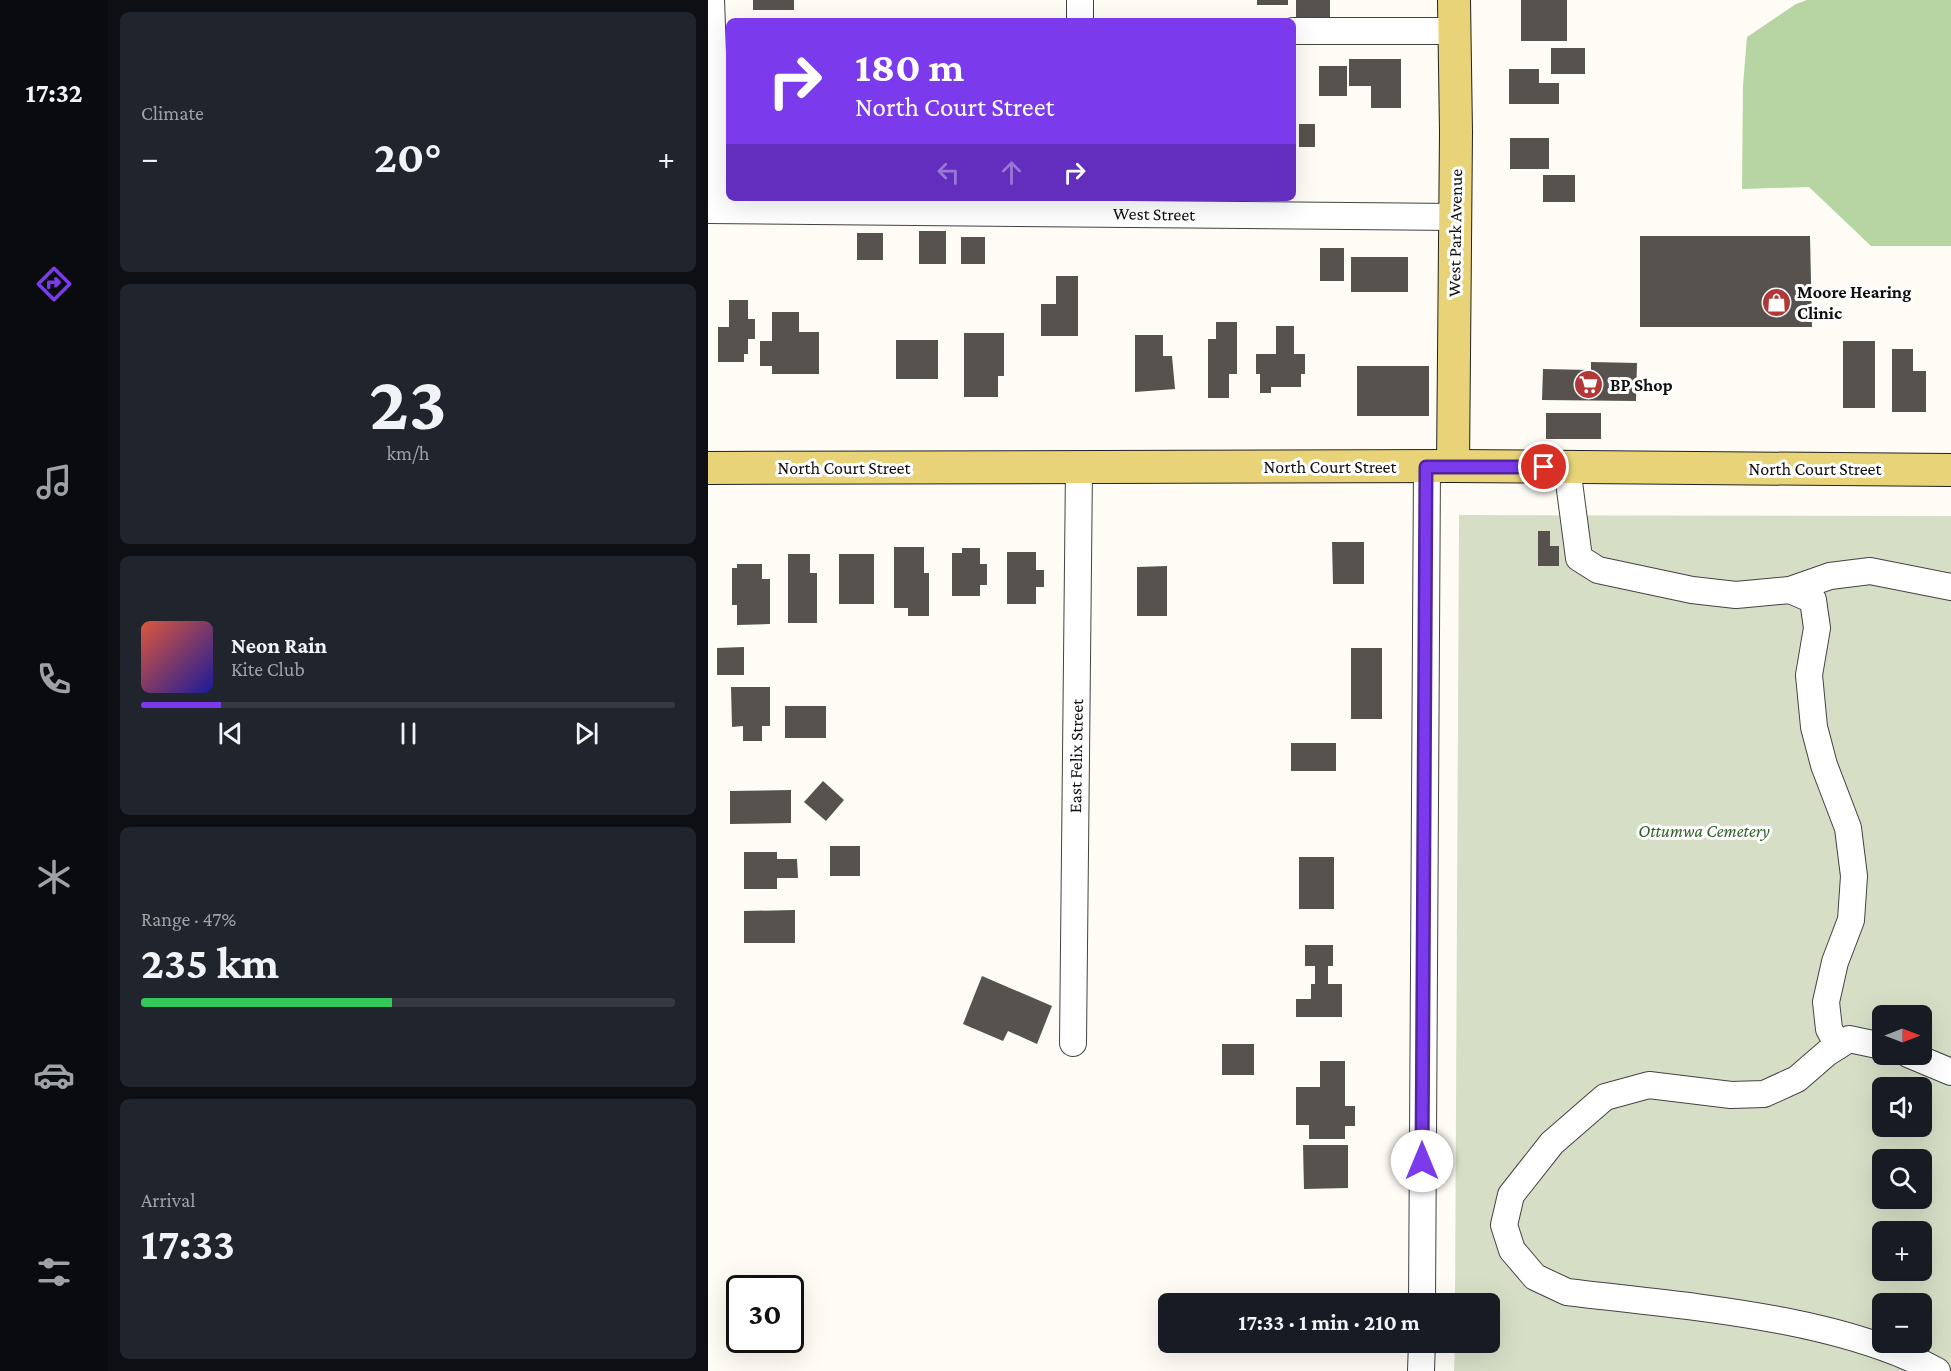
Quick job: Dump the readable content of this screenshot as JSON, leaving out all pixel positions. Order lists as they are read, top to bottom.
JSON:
{
  "streets": {
    "main road": ["West Park Avenue", "North Court Street"],
    "street": ["West Street", "East Felix Street"]
  },
  "crossings": [
    ["West Street", "West Park Avenue"],
    ["West Park Avenue", "North Court Street"],
    ["North Court Street", "East Felix Street"]
  ],
  "parks": ["Ottumwa Cemetery"],
  "places": {
    "shop": ["Moore Hearing Clinic"],
    "supermarket": ["BP Shop"]
  },
  "north": "right",
  "page": {
    "tabs": "17:32",
    "tile": [
      "Climate",
      ["23", "km/h"],
      ["Range · 47%", "235 km"],
      ["Arrival", "17:33"]
    ],
    "turn": ["180 m", "North Court Street"],
    "heat": ["−", "20°", "+"],
    "song": ["Neon Rain", "Kite Club"],
    "map_buttons": ["+", "−"],
    "limit": "30",
    "trip": "17:33 · 1 min · 210 m"
  }
}
